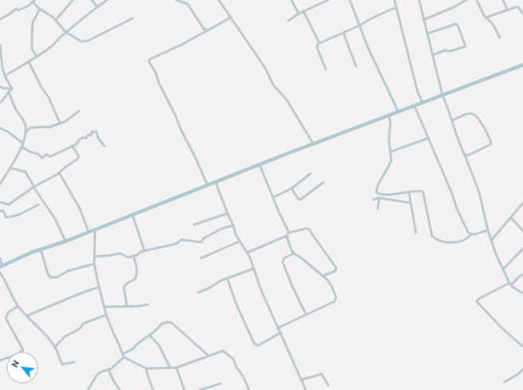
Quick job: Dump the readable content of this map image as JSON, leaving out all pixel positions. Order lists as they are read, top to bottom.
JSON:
{
  "north": "top left"
}
